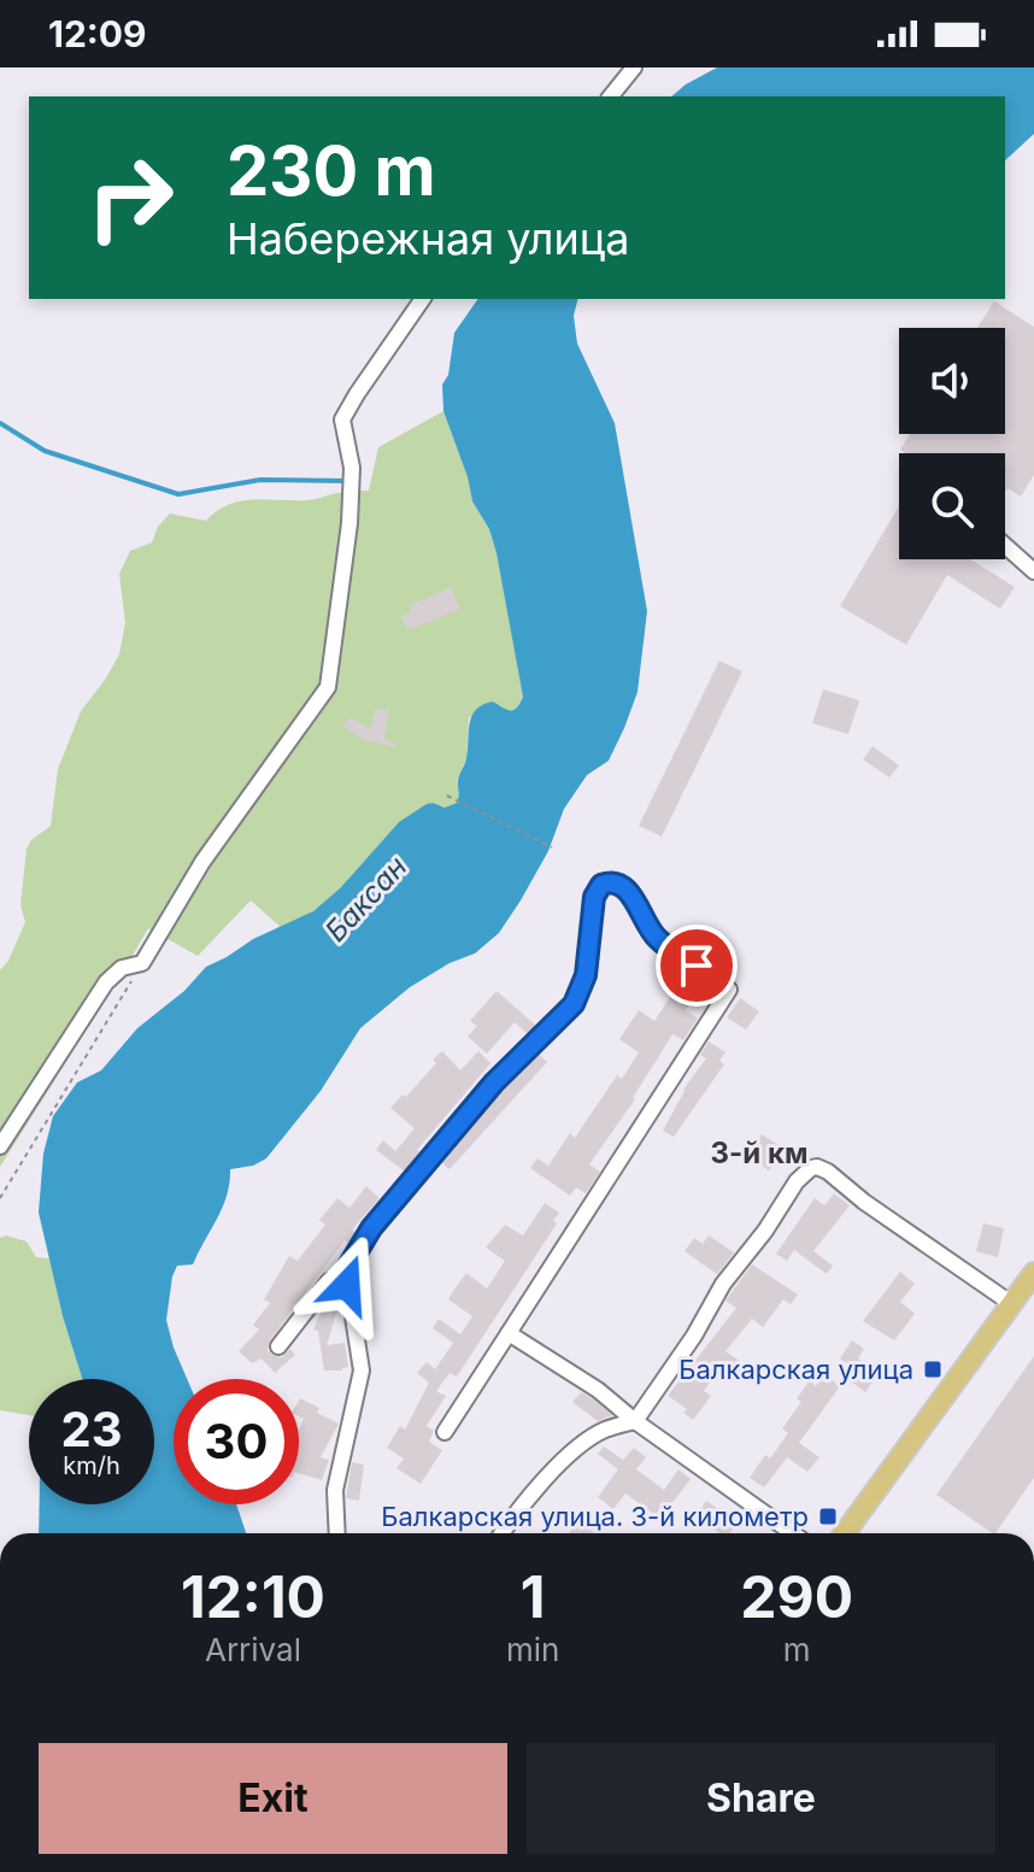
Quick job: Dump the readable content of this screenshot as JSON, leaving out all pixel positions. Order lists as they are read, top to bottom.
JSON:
{
  "districts": ["3-й км"],
  "water": ["Баксан"],
  "places": {
    "transit": ["Балкарская улица", "Балкарская улица. 3-й километр"]
  },
  "page": {
    "status": "12:09",
    "turn": ["230 m", "Набережная улица"],
    "speed": "23 km/h",
    "limit": "30",
    "eta": [
      "12:10",
      "Arrival",
      "1",
      "min",
      "290",
      "m"
    ],
    "buttons": ["Exit", "Share"]
  }
}
